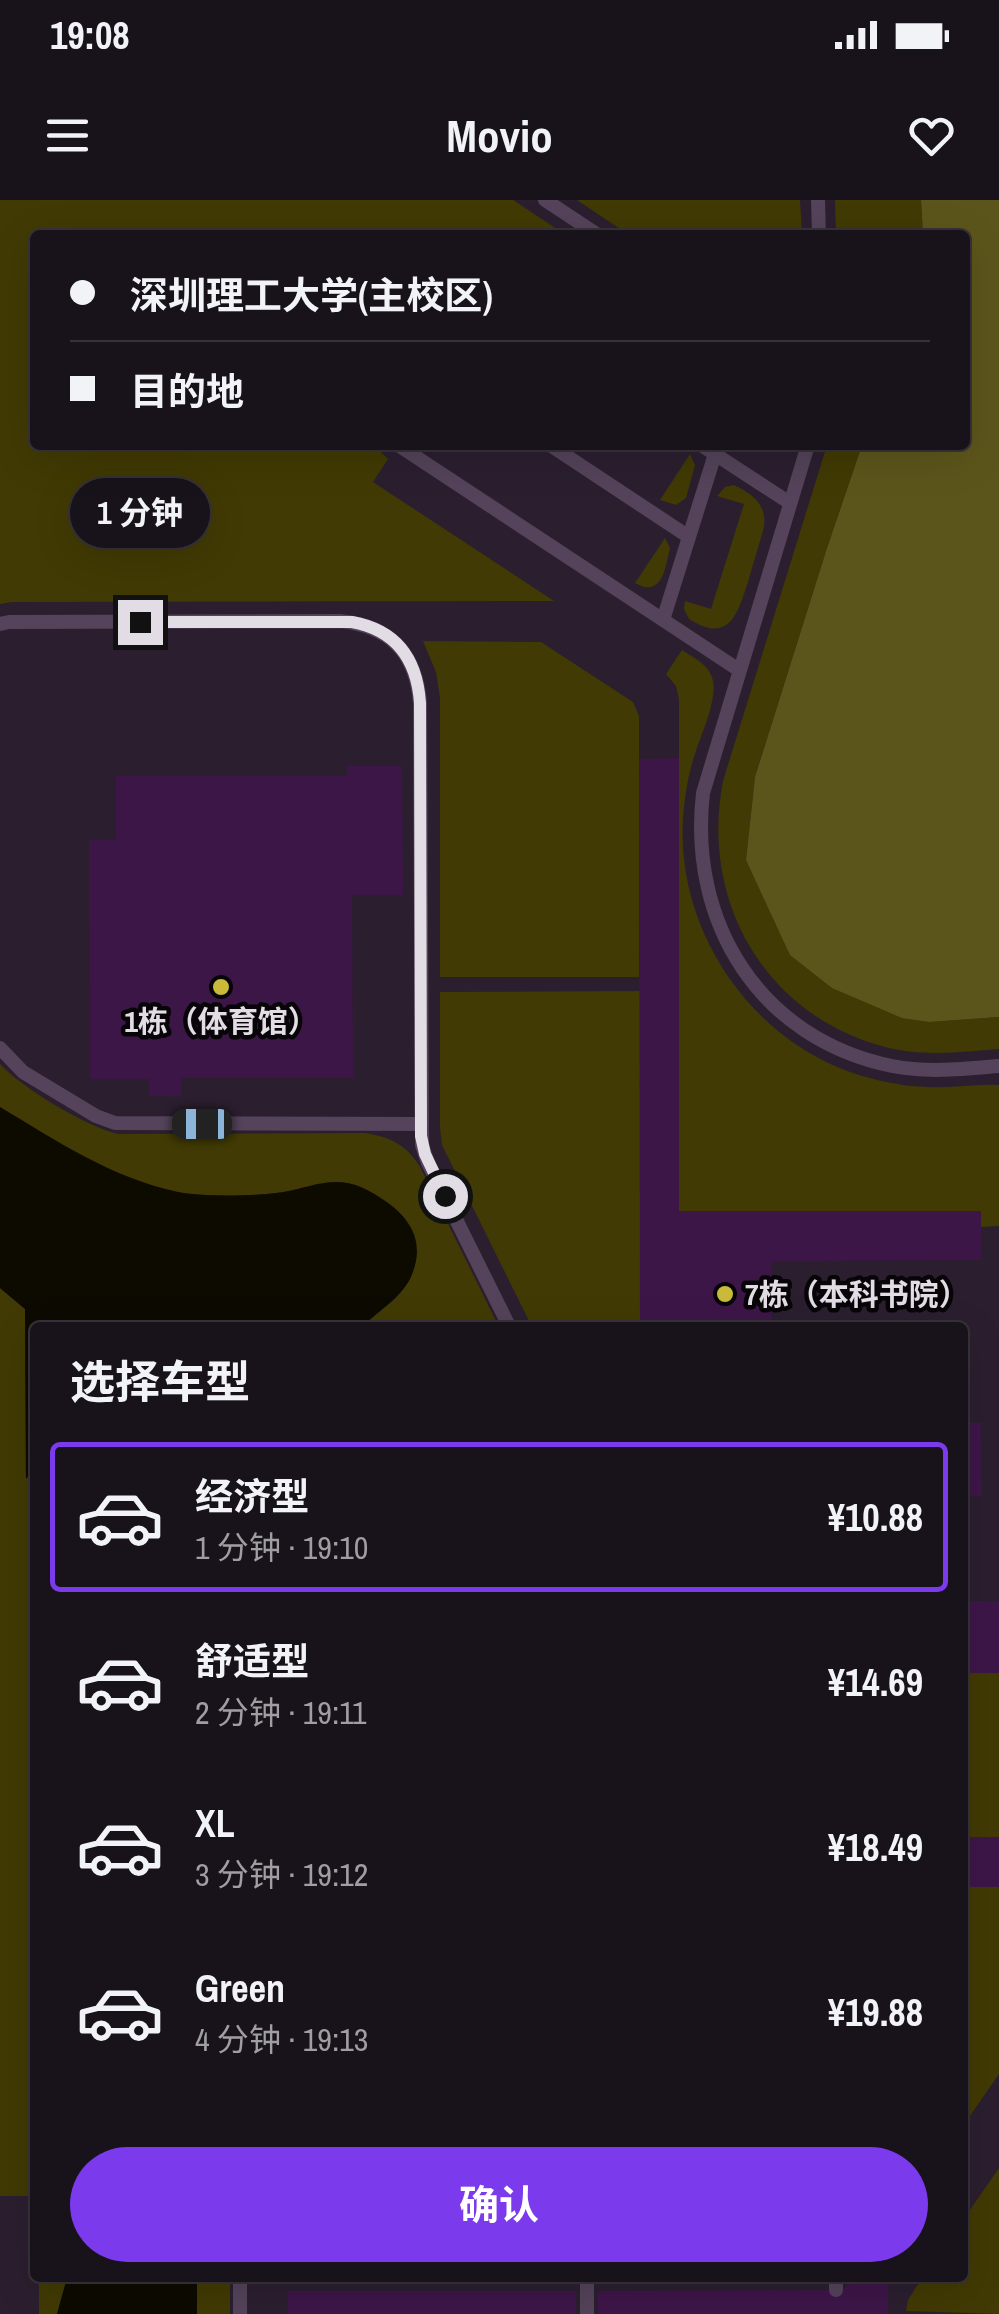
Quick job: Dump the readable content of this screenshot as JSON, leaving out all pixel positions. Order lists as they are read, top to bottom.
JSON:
{
  "places": ["1栋（体育馆）", "7栋（本科书院）"],
  "page": {
    "status": "19:08",
    "header": "Movio",
    "banner": ["深圳理工大学(主校区)", "目的地"],
    "bubble": "1 分钟",
    "heading": "选择车型",
    "list": [
      {
        "name": "经济型",
        "note": "1 分钟 · 19:10",
        "value": "¥10.88"
      },
      {
        "name": "舒适型",
        "note": "2 分钟 · 19:11",
        "value": "¥14.69"
      },
      {
        "name": "XL",
        "note": "3 分钟 · 19:12",
        "value": "¥18.49"
      },
      {
        "name": "Green",
        "note": "4 分钟 · 19:13",
        "value": "¥19.88"
      }
    ],
    "buttons": "确认"
  }
}
